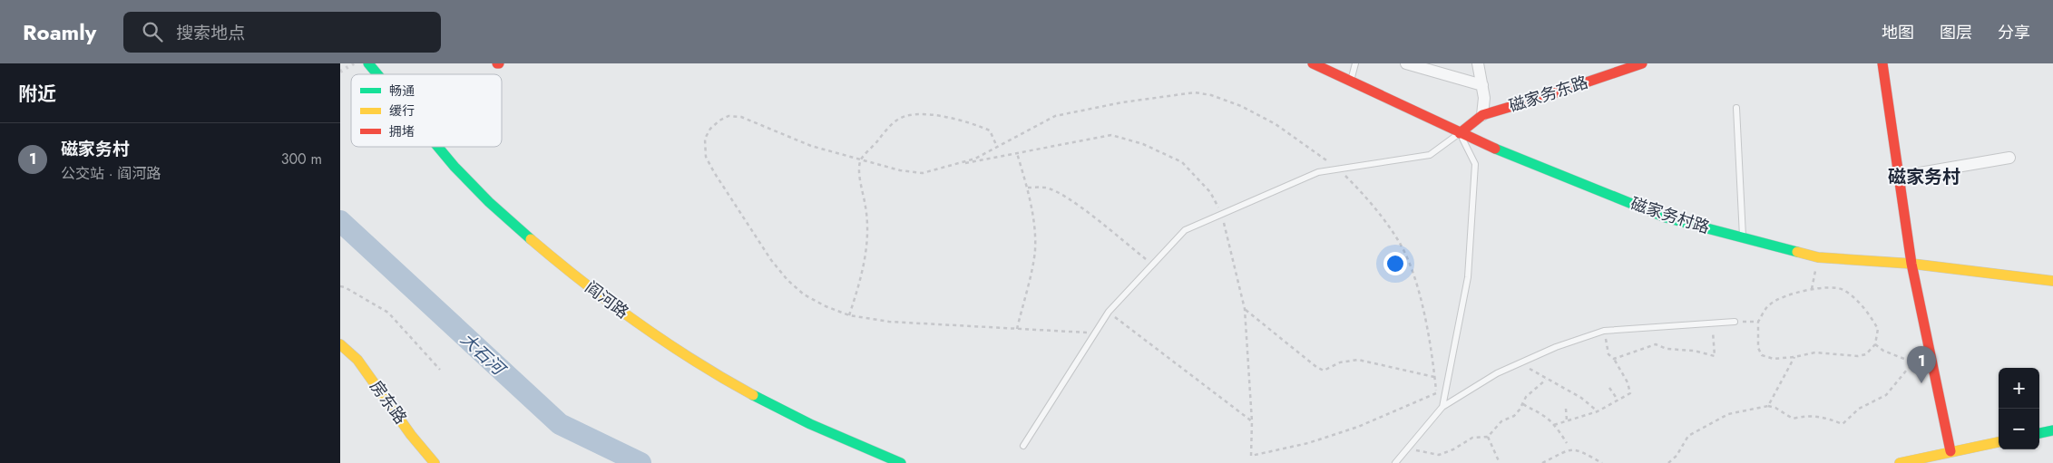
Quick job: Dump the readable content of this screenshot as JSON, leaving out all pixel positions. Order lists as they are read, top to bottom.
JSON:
{
  "streets": {
    "main road": [
      "磁家务东路",
      "磁家务村路",
      "阎河路",
      "房东路"
    ]
  },
  "crossings": [
    ["磁家务东路", "磁家务村路"]
  ],
  "districts": ["磁家务村"],
  "water": ["大石河"],
  "legend": ["畅通", "缓行", "拥堵"],
  "page": {
    "header": "Roamly",
    "search": "搜索地点",
    "nav": ["地图", "图层", "分享"],
    "heading": "附近",
    "list": [
      {
        "mark": "1",
        "name": "磁家务村",
        "note": "公交站 · 阎河路",
        "value": "300 m"
      }
    ],
    "pins": "1",
    "map_buttons": ["+", "−"]
  }
}
